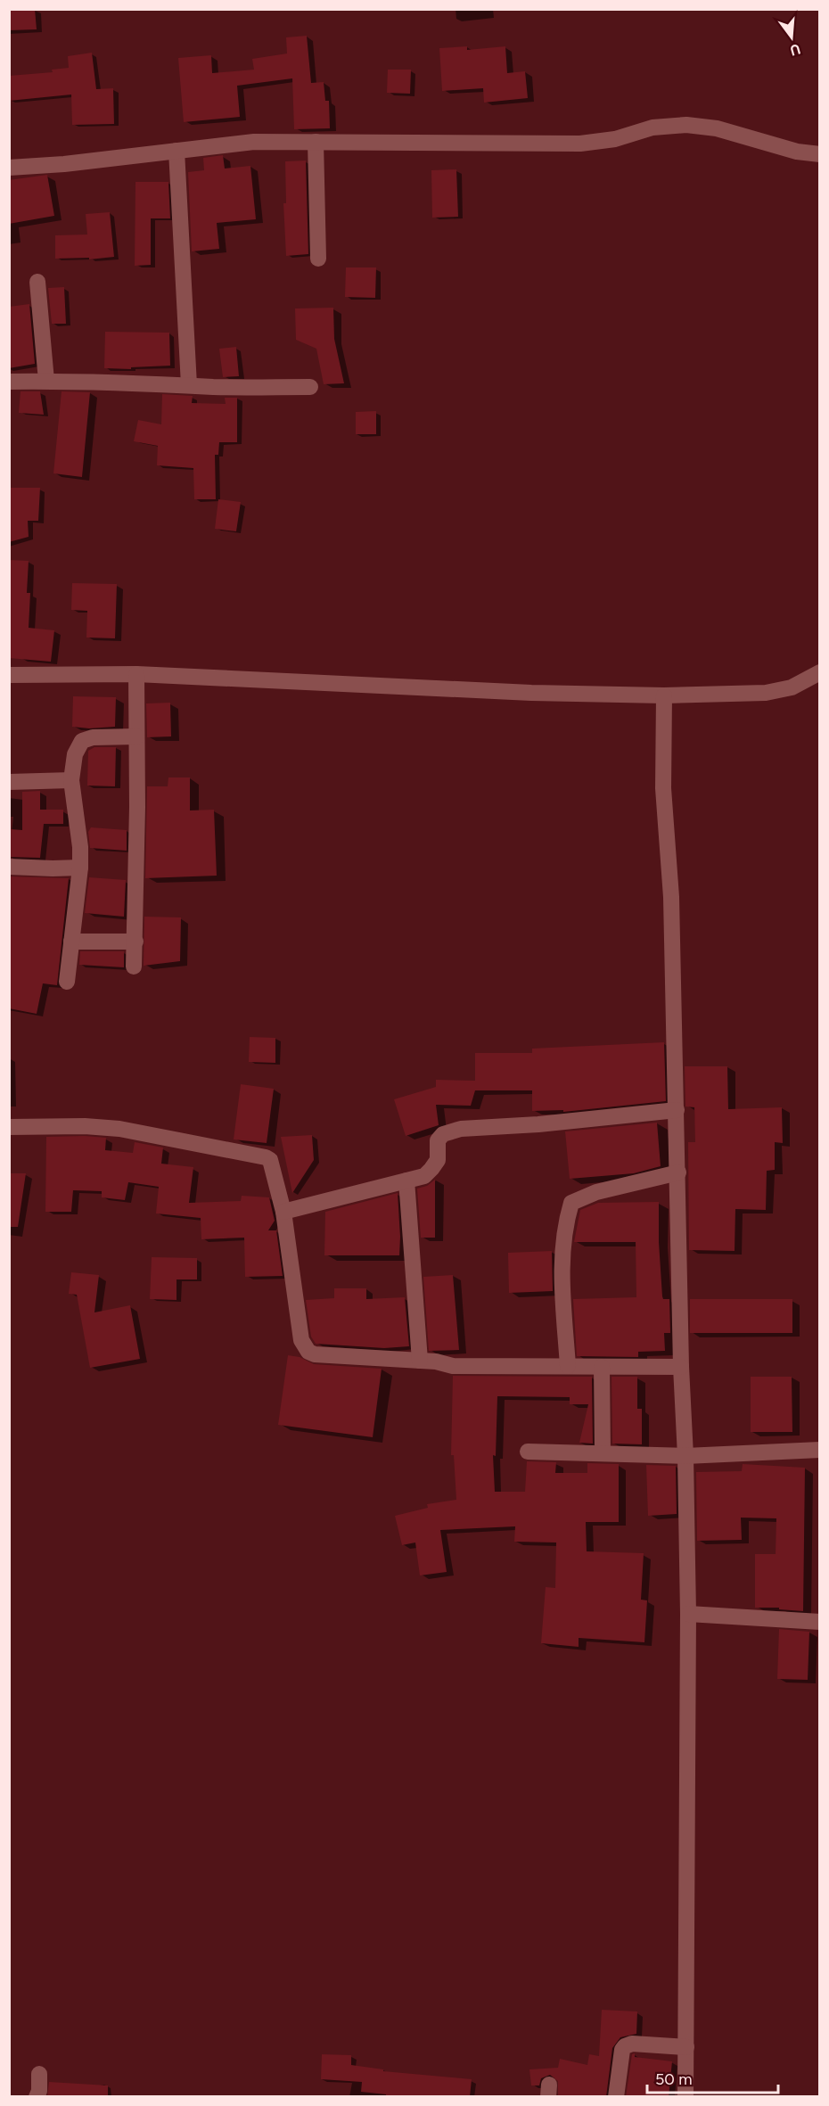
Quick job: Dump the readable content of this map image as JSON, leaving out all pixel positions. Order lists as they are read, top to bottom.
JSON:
{
  "scale_bar": "50 m",
  "north": "bottom"
}
